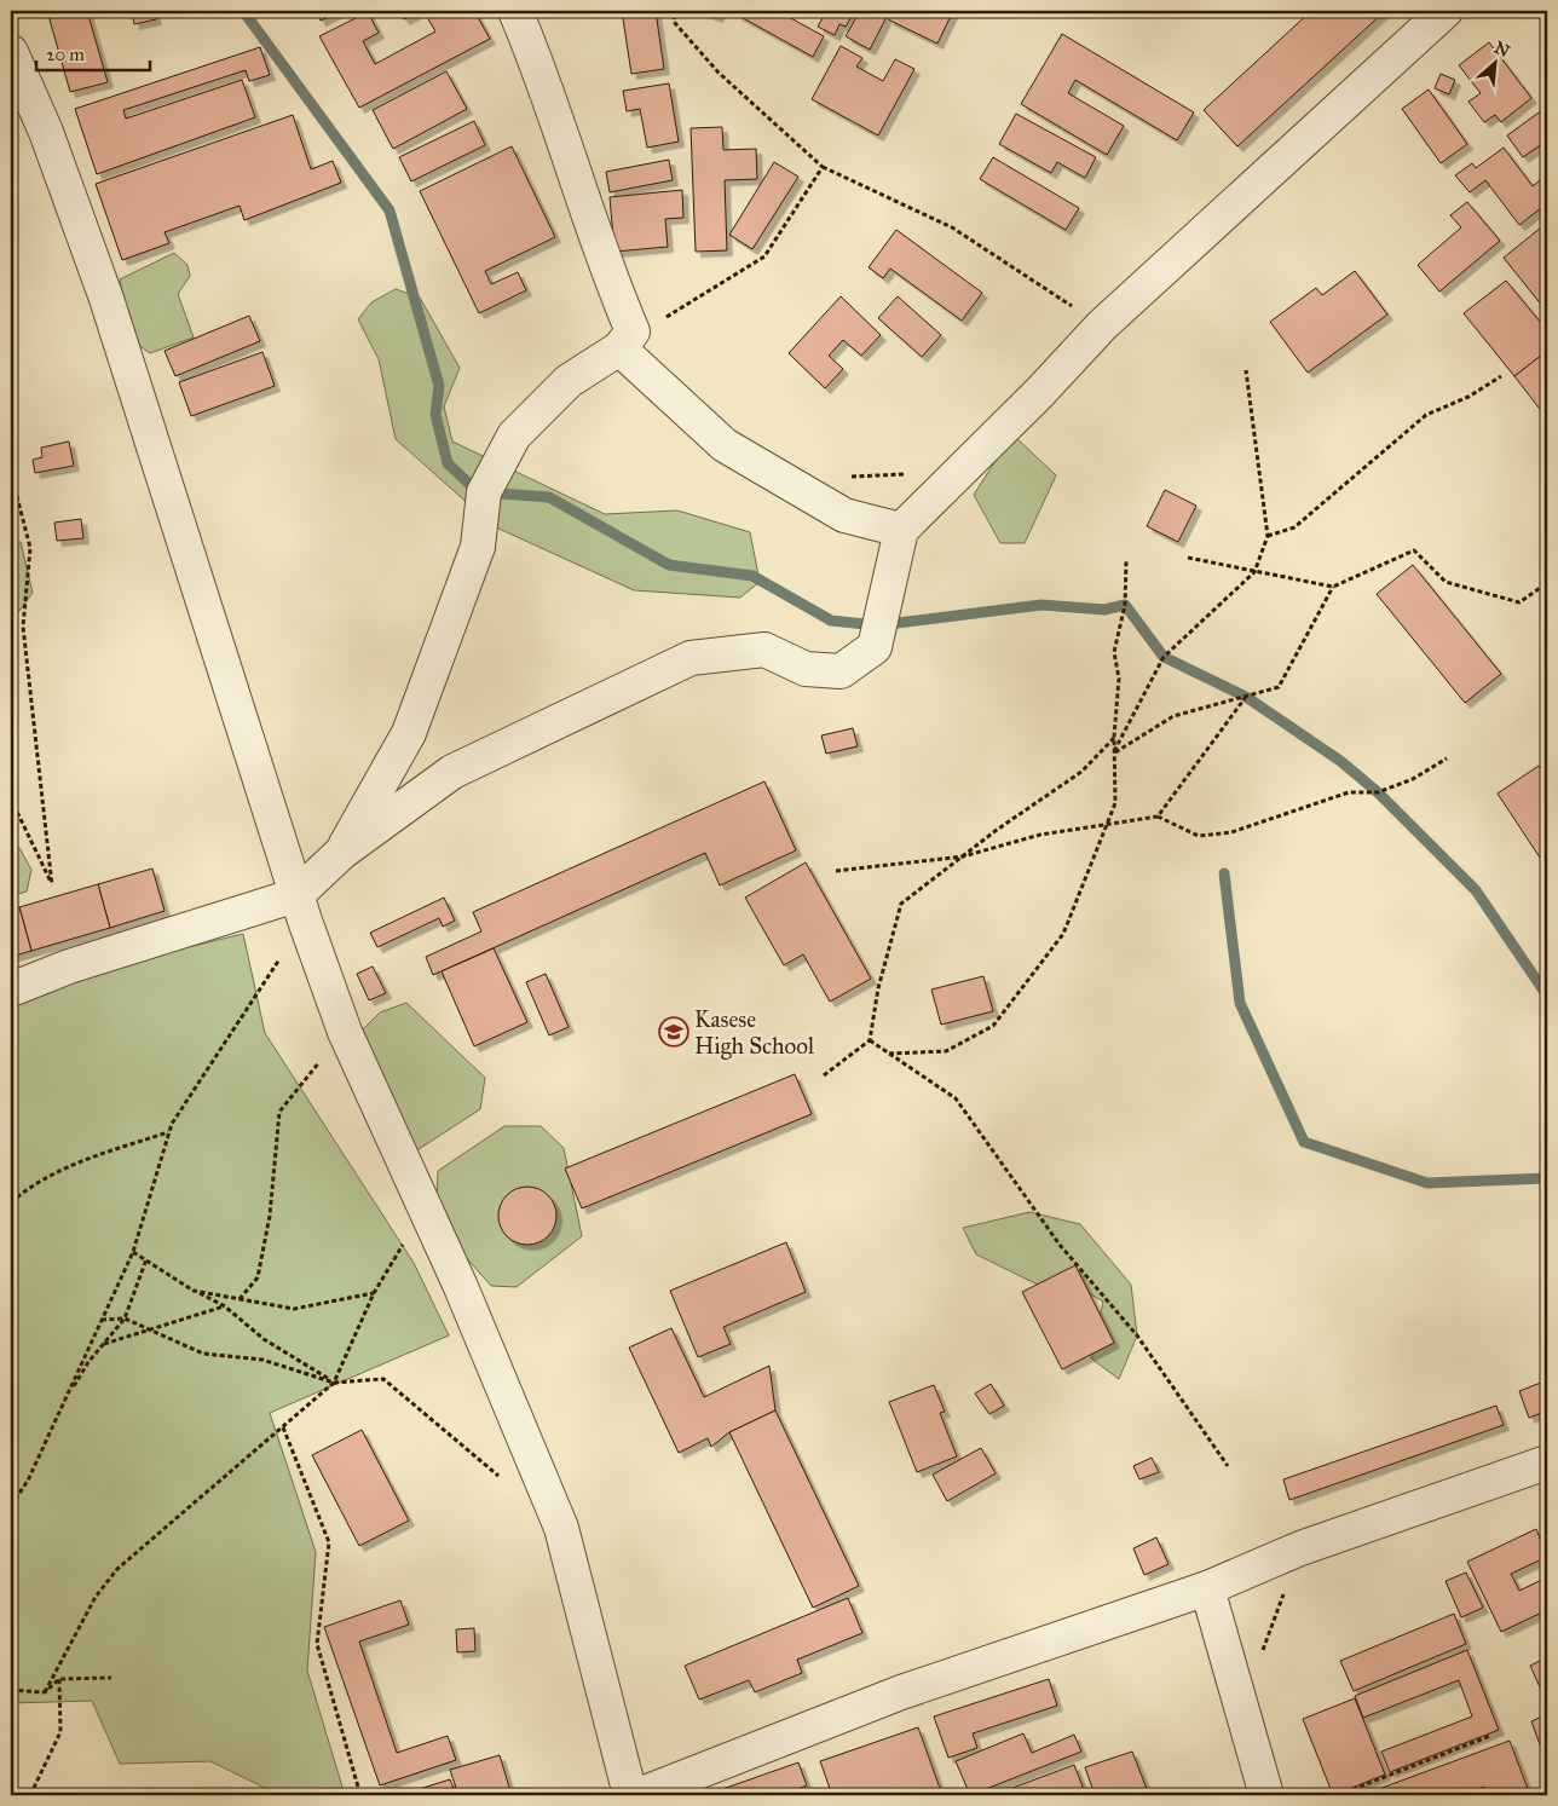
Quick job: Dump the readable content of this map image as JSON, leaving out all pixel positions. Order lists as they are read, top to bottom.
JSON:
{
  "places": {
    "school or university": ["Kasese High School"]
  },
  "scale_bar": "20 m",
  "north": "top right"
}
